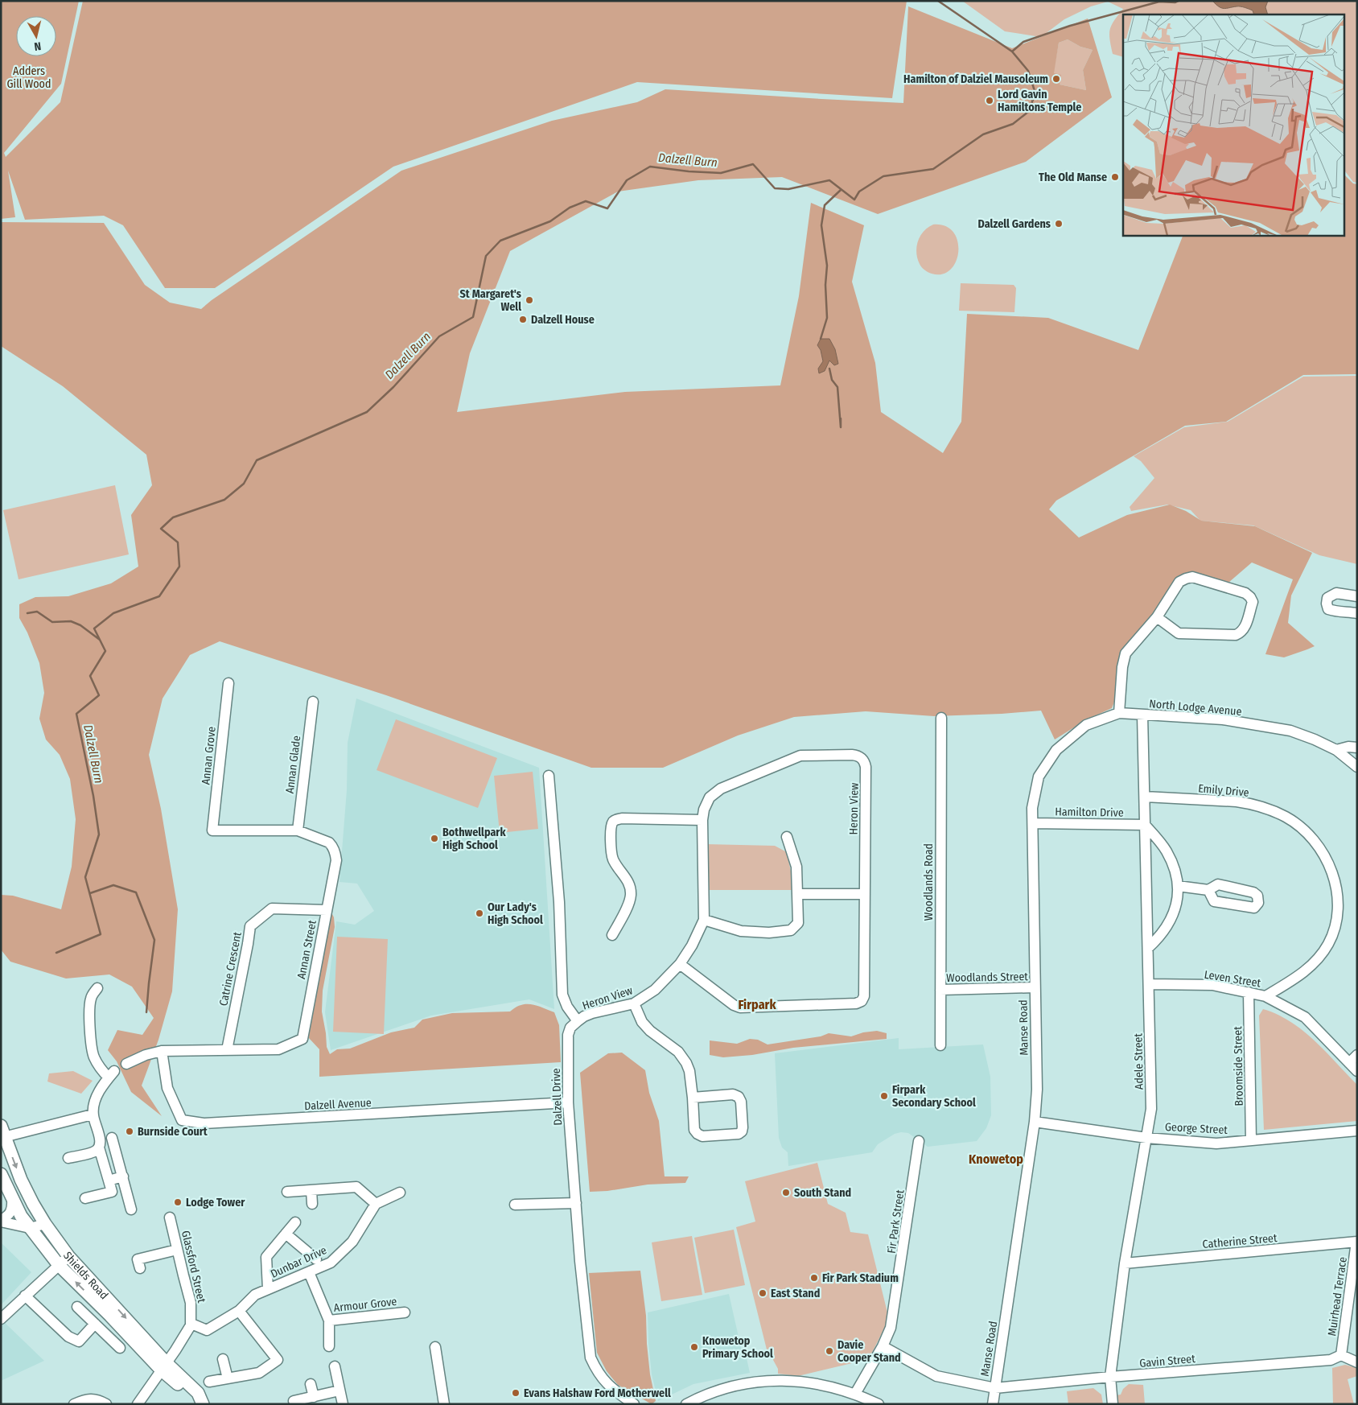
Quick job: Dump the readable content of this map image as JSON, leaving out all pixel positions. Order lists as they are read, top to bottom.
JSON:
{
  "streets": {
    "main road": ["Shields Road"],
    "street": [
      "North Lodge Avenue",
      "Annan Grove",
      "Annan Glade",
      "Emily Drive",
      "Heron View",
      "Hamilton Drive",
      "Woodlands Road",
      "Annan Street",
      "Catrine Crescent",
      "Woodlands Street",
      "Leven Street",
      "Manse Road",
      "Adele Street",
      "Broomside Street",
      "Dalzell Drive",
      "Dalzell Avenue",
      "George Street",
      "Fir Park Street",
      "Catherine Street",
      "Dunbar Drive",
      "Glassford Street",
      "Muirhead Terrace",
      "Armour Grove",
      "Gavin Street"
    ]
  },
  "crossings": [
    ["North Lodge Avenue", "Manse Road"],
    ["North Lodge Avenue", "Adele Street"],
    ["Annan Grove", "Annan Street"],
    ["Annan Glade", "Annan Street"],
    ["Emily Drive", "Leven Street"],
    ["Emily Drive", "Adele Street"],
    ["Heron View", "Dalzell Drive"],
    ["Hamilton Drive", "Manse Road"],
    ["Hamilton Drive", "Adele Street"],
    ["Woodlands Road", "Woodlands Street"],
    ["Annan Street", "Catrine Crescent"],
    ["Annan Street", "Dalzell Avenue"],
    ["Woodlands Street", "Manse Road"],
    ["Leven Street", "Adele Street"],
    ["Leven Street", "Broomside Street"],
    ["Manse Road", "Adele Street"],
    ["Manse Road", "George Street"],
    ["Manse Road", "Gavin Street"],
    ["Adele Street", "George Street"],
    ["Adele Street", "Catherine Street"],
    ["Adele Street", "Gavin Street"],
    ["Broomside Street", "George Street"],
    ["Dalzell Drive", "Dalzell Avenue"],
    ["Fir Park Street", "Gavin Street"],
    ["Catherine Street", "Muirhead Terrace"],
    ["Dunbar Drive", "Glassford Street"],
    ["Dunbar Drive", "Armour Grove"],
    ["Muirhead Terrace", "Gavin Street"]
  ],
  "districts": ["Firpark", "Knowetop"],
  "water": ["Dalzell Burn"],
  "parks": ["Adders Gill Wood"],
  "places": [
    "Hamilton of Dalziel Mausoleum",
    "Lord Gavin Hamiltons Temple",
    "The Old Manse",
    "Dalzell Gardens",
    "St Margaret's Well",
    "Dalzell House",
    "Bothwellpark High School",
    "Our Lady's High School",
    "Firpark Secondary School",
    "Burnside Court",
    "South Stand",
    "Lodge Tower",
    "Fir Park Stadium",
    "East Stand",
    "Knowetop Primary School",
    "Davie Cooper Stand",
    "Evans Halshaw Ford Motherwell"
  ],
  "north": "bottom"
}
